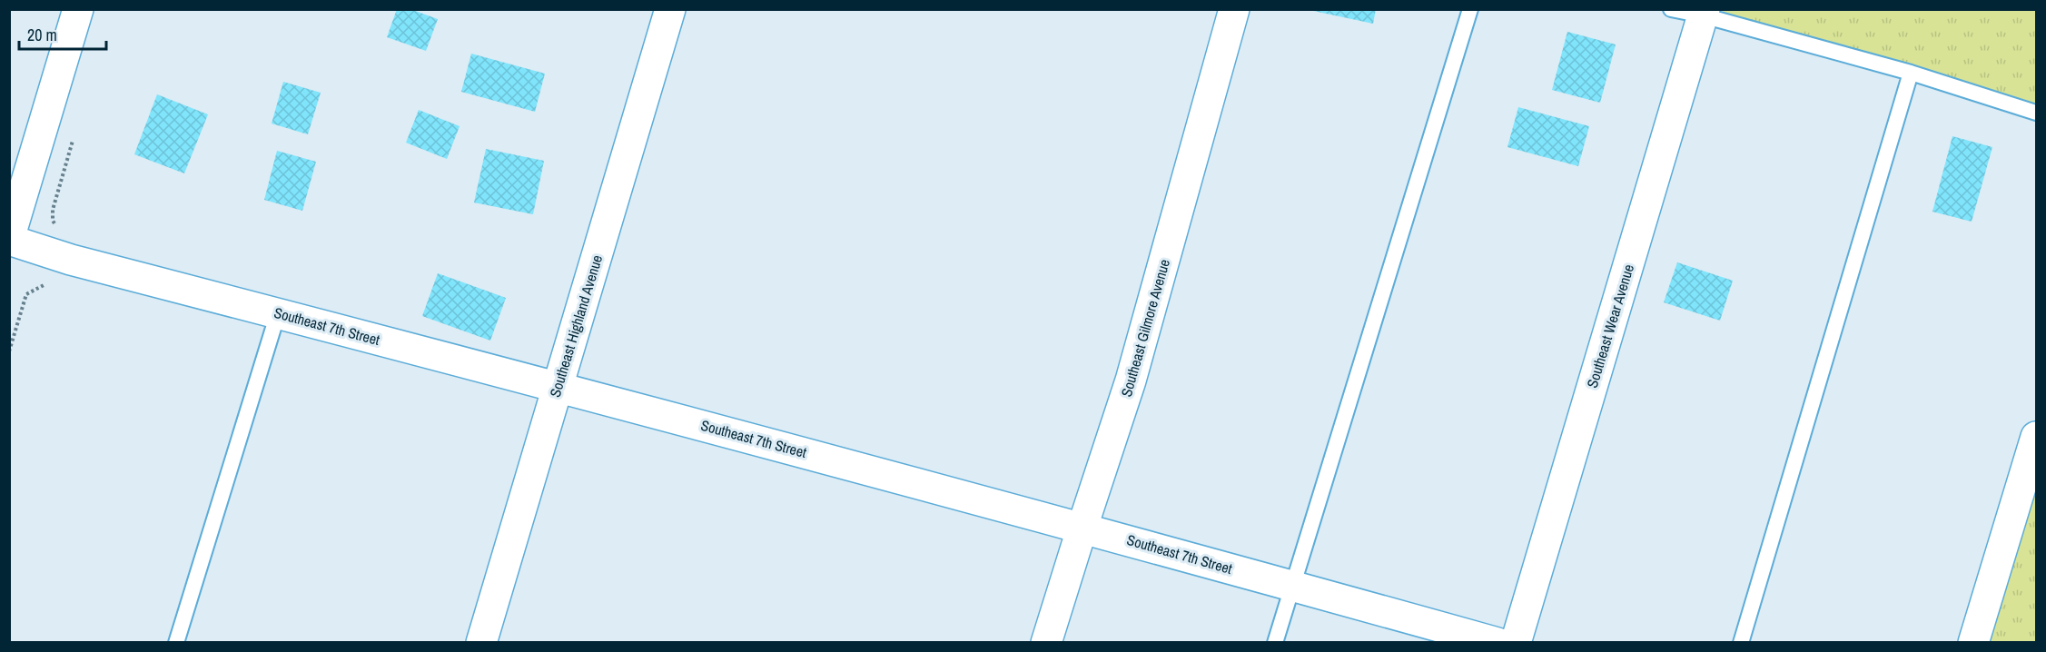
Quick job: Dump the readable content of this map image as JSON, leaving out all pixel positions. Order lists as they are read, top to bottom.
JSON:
{
  "streets": {
    "street": [
      "Southeast 7th Street",
      "Southeast Highland Avenue",
      "Southeast Wear Avenue",
      "Southeast Gilmore Avenue"
    ]
  },
  "crossings": [
    ["Southeast 7th Street", "Southeast Highland Avenue"],
    ["Southeast 7th Street", "Southeast Gilmore Avenue"]
  ],
  "scale_bar": "20 m"
}
